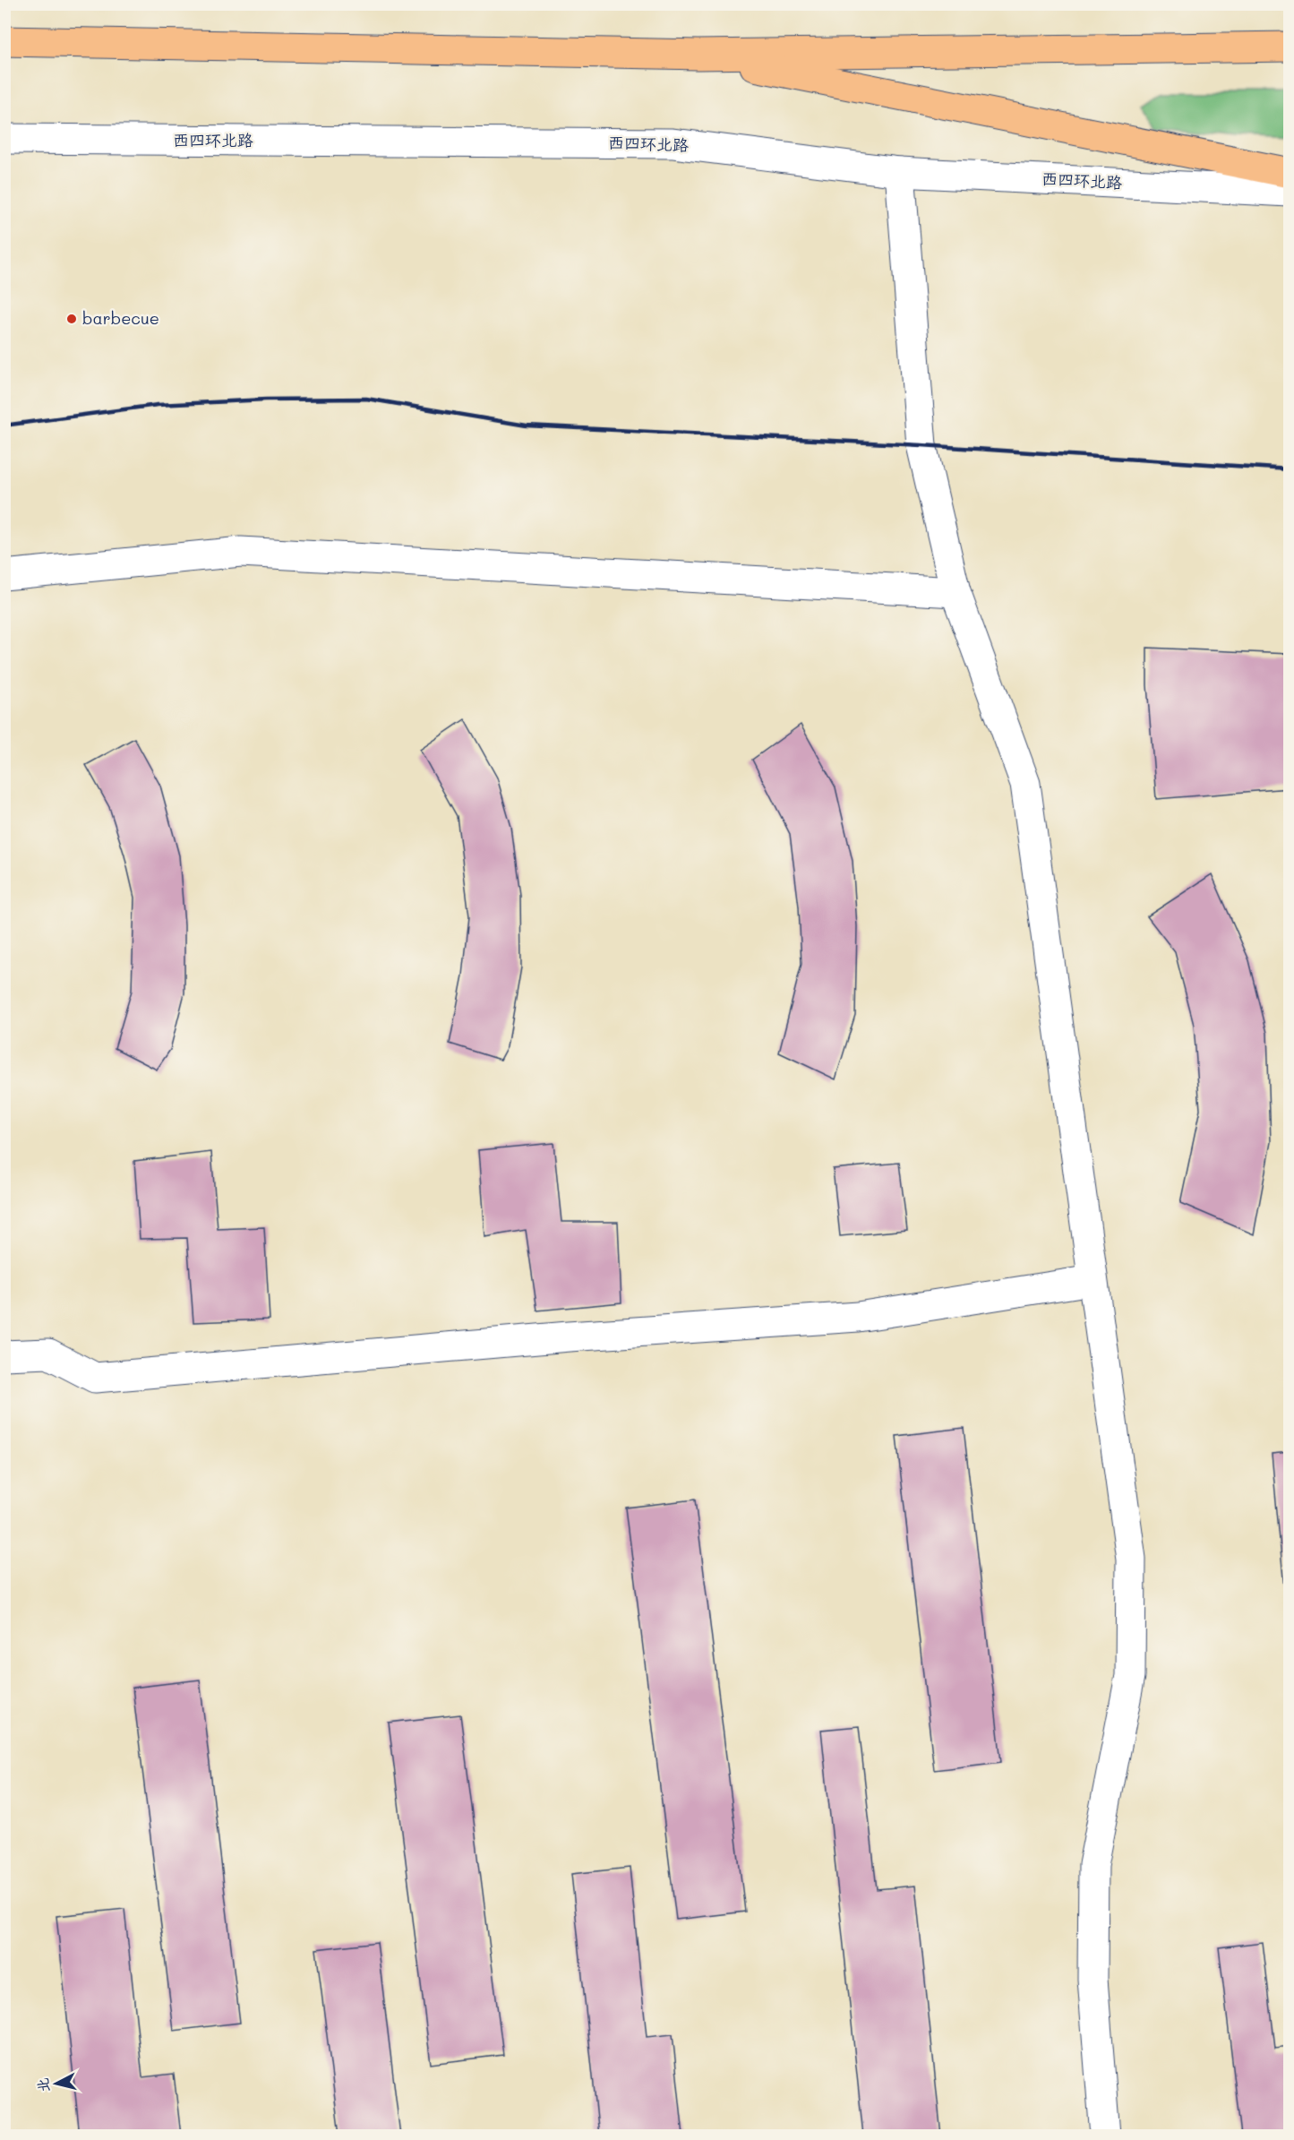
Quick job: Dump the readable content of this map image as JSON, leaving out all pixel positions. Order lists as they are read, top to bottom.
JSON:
{
  "streets": {
    "street": ["西四环北路"]
  },
  "places": ["barbecue"],
  "north": "left"
}
